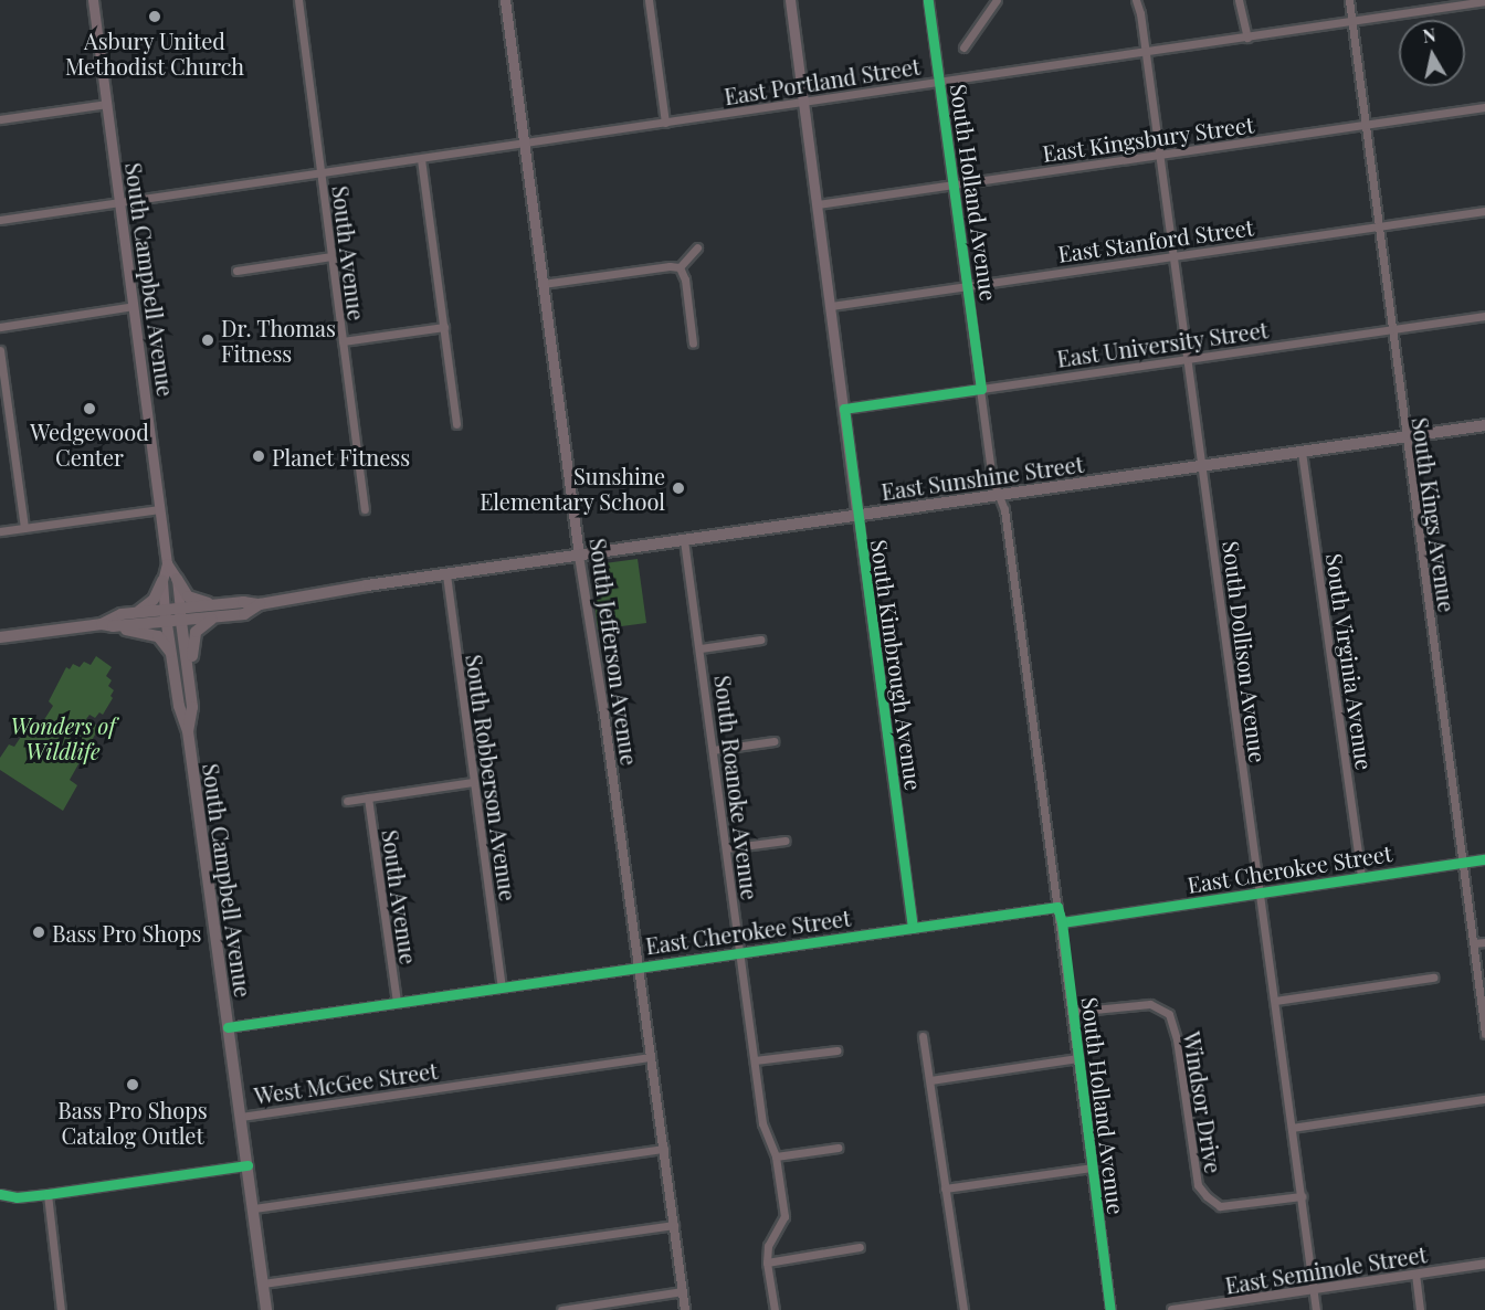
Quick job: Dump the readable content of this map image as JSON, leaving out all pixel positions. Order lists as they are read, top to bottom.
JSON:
{
  "streets": {
    "main road": [
      "South Campbell Avenue",
      "East Sunshine Street",
      "South Jefferson Avenue",
      "South Kimbrough Avenue"
    ],
    "street": [
      "East Portland Street",
      "East Kingsbury Street",
      "South Holland Avenue",
      "East Stanford Street",
      "South Avenue",
      "East University Street",
      "South Kings Avenue",
      "South Dollison Avenue",
      "South Virginia Avenue",
      "South Robberson Avenue",
      "South Roanoke Avenue",
      "East Cherokee Street",
      "West McGee Street",
      "Windsor Drive",
      "East Seminole Street"
    ]
  },
  "crossings": [
    ["East Portland Street", "South Holland Avenue"],
    ["East Portland Street", "South Avenue"],
    ["East Portland Street", "South Campbell Avenue"],
    ["East Portland Street", "South Kings Avenue"],
    ["East Portland Street", "South Jefferson Avenue"],
    ["East Portland Street", "South Dollison Avenue"],
    ["East Portland Street", "South Kimbrough Avenue"],
    ["East Kingsbury Street", "South Holland Avenue"],
    ["East Kingsbury Street", "South Kings Avenue"],
    ["East Kingsbury Street", "South Dollison Avenue"],
    ["East Kingsbury Street", "South Kimbrough Avenue"],
    ["South Holland Avenue", "East Stanford Street"],
    ["South Holland Avenue", "East University Street"],
    ["South Holland Avenue", "East Sunshine Street"],
    ["South Holland Avenue", "East Cherokee Street"],
    ["South Holland Avenue", "Windsor Drive"],
    ["East Stanford Street", "South Kings Avenue"],
    ["East Stanford Street", "South Dollison Avenue"],
    ["East Stanford Street", "South Kimbrough Avenue"],
    ["South Avenue", "East Cherokee Street"],
    ["South Campbell Avenue", "East Sunshine Street"],
    ["South Campbell Avenue", "East Cherokee Street"],
    ["South Campbell Avenue", "West McGee Street"],
    ["East University Street", "South Kings Avenue"],
    ["East University Street", "South Dollison Avenue"],
    ["East University Street", "South Kimbrough Avenue"],
    ["East Sunshine Street", "South Kings Avenue"],
    ["East Sunshine Street", "South Jefferson Avenue"],
    ["East Sunshine Street", "South Dollison Avenue"],
    ["East Sunshine Street", "South Virginia Avenue"],
    ["East Sunshine Street", "South Kimbrough Avenue"],
    ["East Sunshine Street", "South Robberson Avenue"],
    ["East Sunshine Street", "South Roanoke Avenue"],
    ["South Kings Avenue", "East Cherokee Street"],
    ["South Jefferson Avenue", "East Cherokee Street"],
    ["South Jefferson Avenue", "West McGee Street"],
    ["South Dollison Avenue", "East Cherokee Street"],
    ["South Dollison Avenue", "Windsor Drive"],
    ["South Dollison Avenue", "East Seminole Street"],
    ["South Virginia Avenue", "East Cherokee Street"],
    ["South Kimbrough Avenue", "East Cherokee Street"],
    ["South Robberson Avenue", "East Cherokee Street"],
    ["South Roanoke Avenue", "East Cherokee Street"]
  ],
  "parks": ["Wonders of Wildlife"],
  "places": [
    "Asbury United Methodist Church",
    "Dr. Thomas Fitness",
    "Wedgewood Center",
    "Planet Fitness",
    "Sunshine Elementary School",
    "Bass Pro Shops",
    "Bass Pro Shops Catalog Outlet"
  ],
  "north": "top"
}
